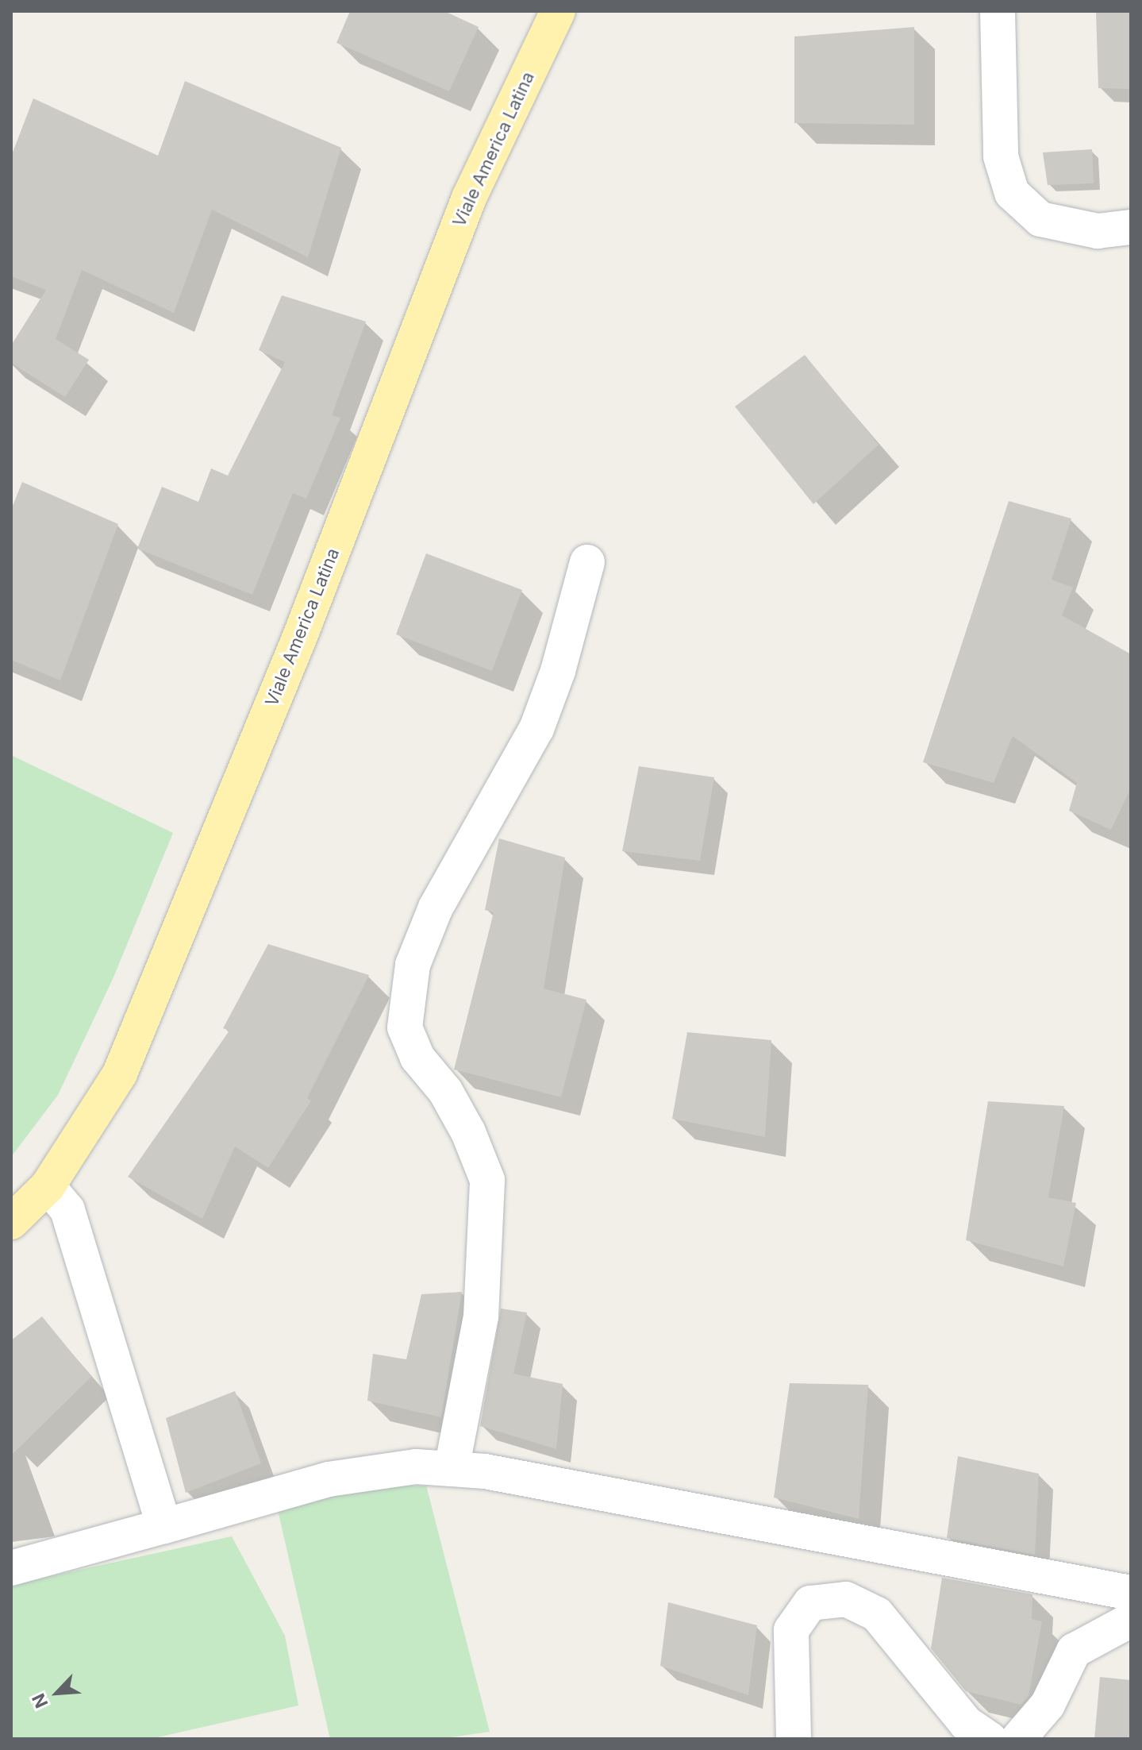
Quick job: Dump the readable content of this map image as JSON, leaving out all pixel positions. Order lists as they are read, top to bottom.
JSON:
{
  "streets": {
    "main road": ["Viale America Latina"]
  },
  "north": "bottom left"
}
